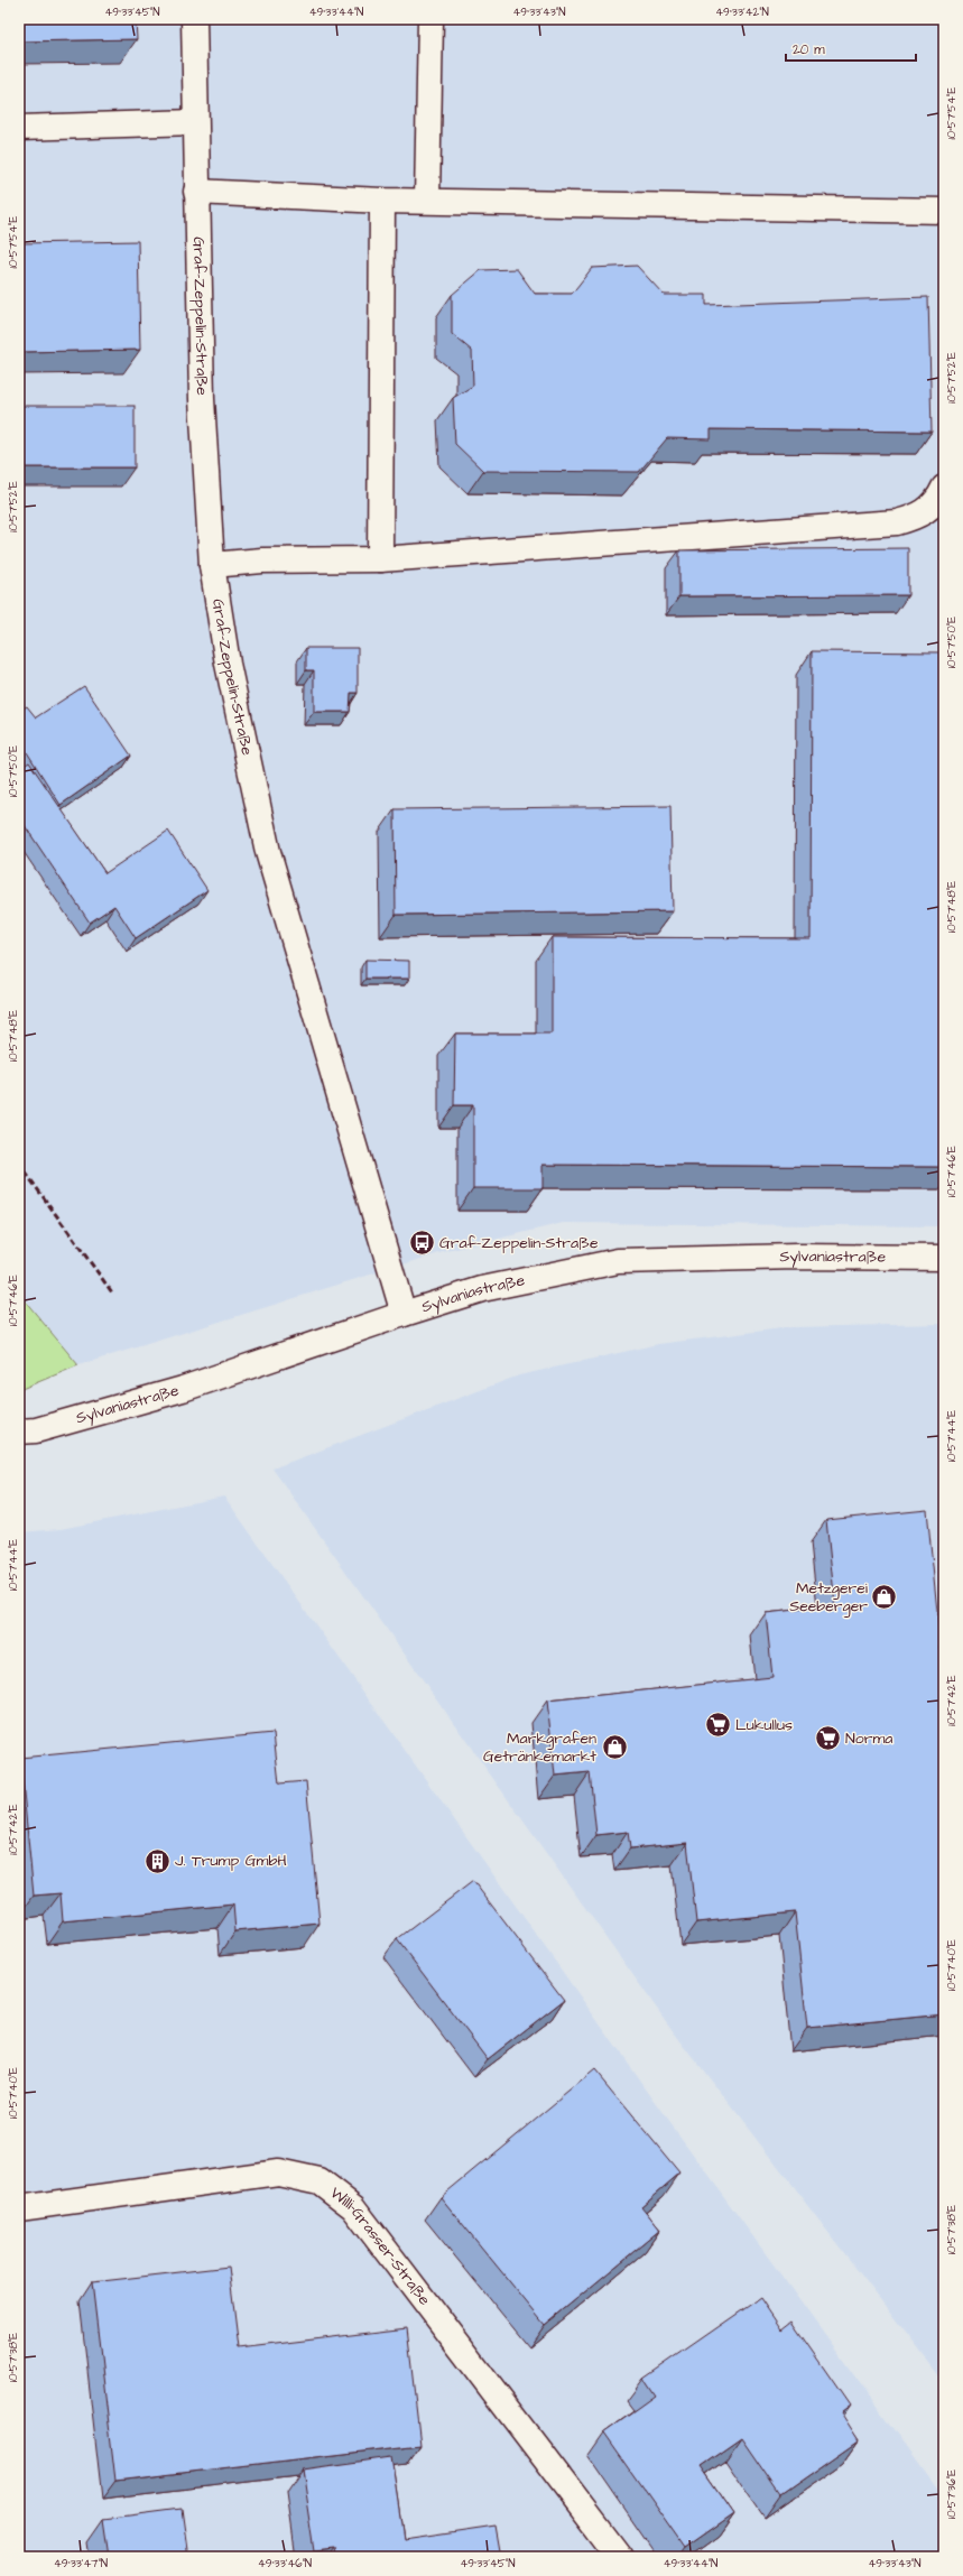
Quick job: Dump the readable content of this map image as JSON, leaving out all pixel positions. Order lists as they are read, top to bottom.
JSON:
{
  "streets": {
    "street": ["Graf-Zeppelin-Straße", "Sylvaniastraße", "Willi-Grasser-Straße"]
  },
  "crossings": [
    ["Graf-Zeppelin-Straße", "Sylvaniastraße"]
  ],
  "places": {
    "bus stop": ["Graf-Zeppelin-Straße"],
    "shop": ["Metzgerei Seeberger", "Markgrafen Getränkemarkt"],
    "supermarket": ["Lukullus", "Norma"],
    "building": ["J. Trump GmbH"]
  },
  "scale_bar": "20 m",
  "coordinates": [
    "49°33'45\"N",
    "49°33'44\"N",
    "49°33'43\"N",
    "49°33'42\"N",
    "10°57'54\"E",
    "10°57'52\"E",
    "10°57'50\"E",
    "10°57'48\"E",
    "10°57'46\"E",
    "10°57'44\"E",
    "10°57'42\"E",
    "10°57'40\"E",
    "10°57'38\"E",
    "10°57'36\"E",
    "49°33'47\"N",
    "49°33'46\"N"
  ]
}
